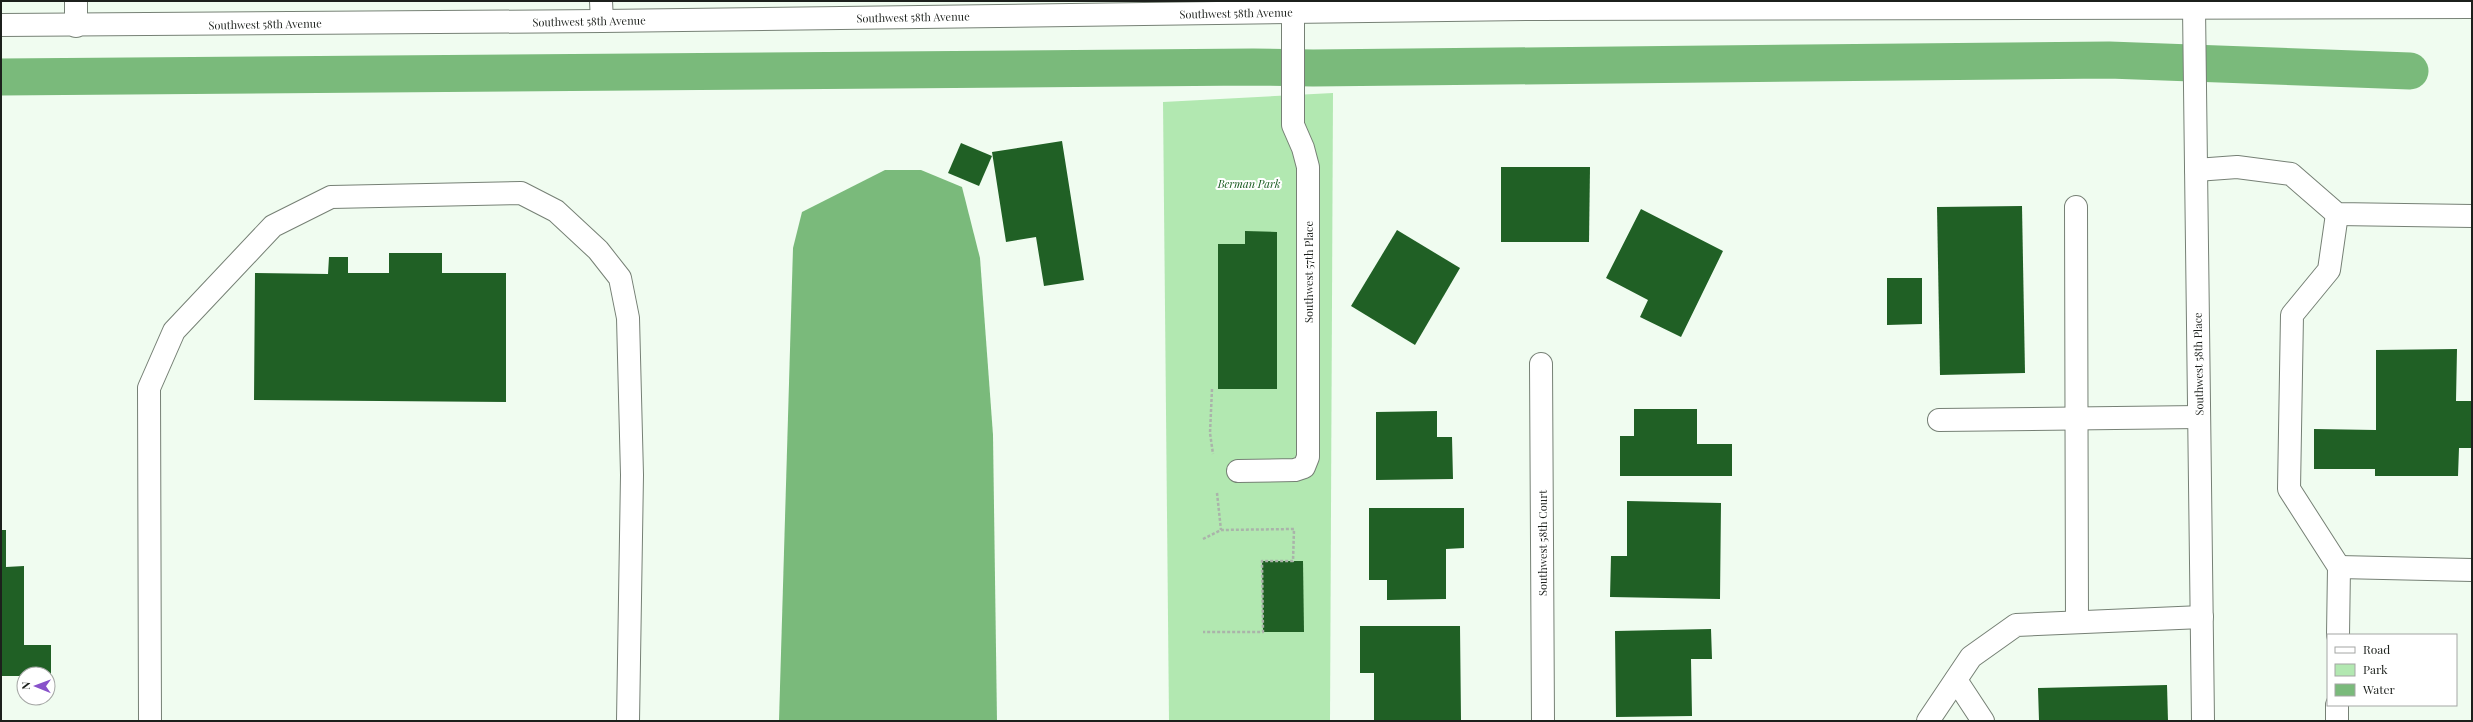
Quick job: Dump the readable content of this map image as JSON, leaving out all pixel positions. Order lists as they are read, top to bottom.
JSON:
{
  "streets": {
    "street": [
      "Southwest 58th Avenue",
      "Southwest 57th Place",
      "Southwest 58th Place",
      "Southwest 58th Court"
    ]
  },
  "crossings": [
    ["Southwest 58th Avenue", "Southwest 57th Place"],
    ["Southwest 58th Avenue", "Southwest 58th Place"]
  ],
  "parks": ["Berman Park"],
  "legend": ["Road", "Park", "Water"],
  "north": "left"
}
